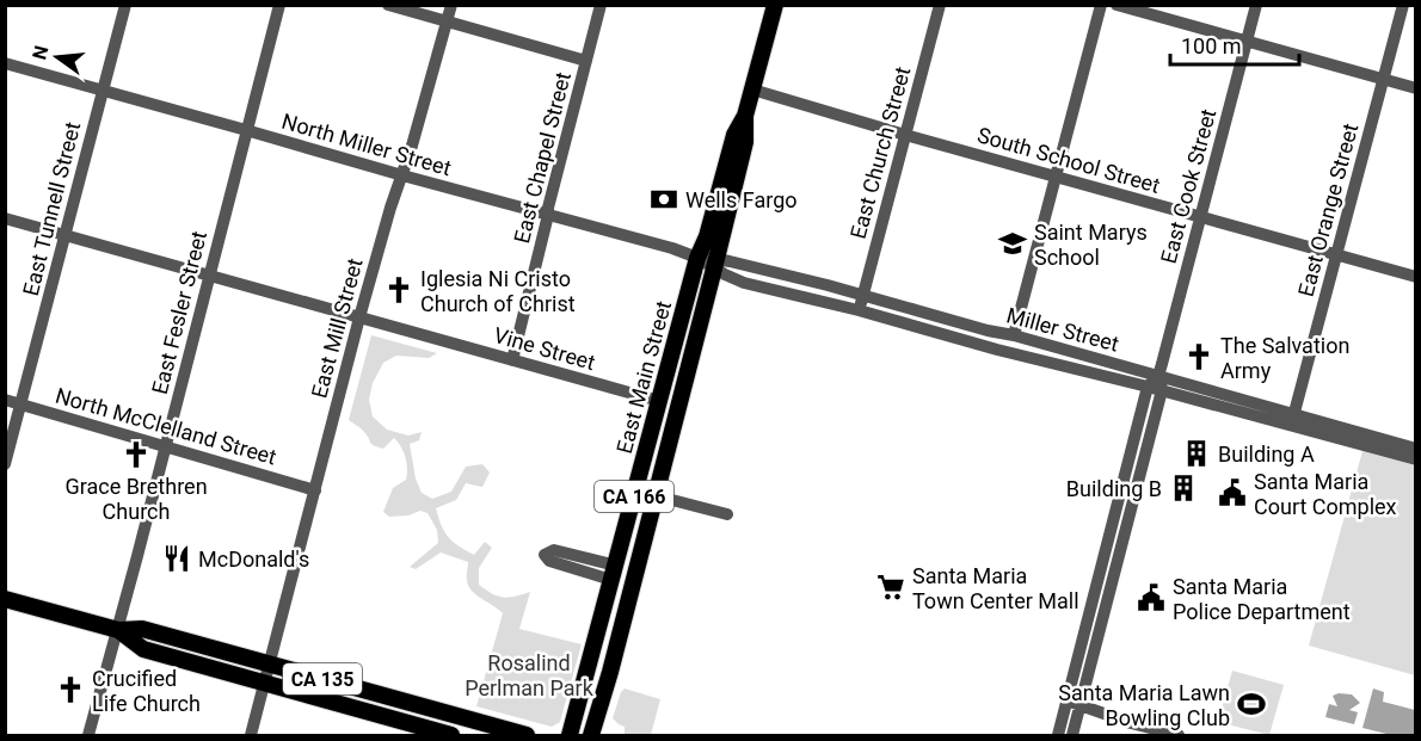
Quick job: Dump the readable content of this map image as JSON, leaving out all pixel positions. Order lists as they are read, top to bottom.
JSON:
{
  "streets": {
    "main road": ["East Main Street", "CA 166", "CA 135"],
    "street": [
      "North Miller Street",
      "East Church Street",
      "East Chapel Street",
      "South School Street",
      "East Cook Street",
      "East Tunnell Street",
      "East Orange Street",
      "East Fesler Street",
      "East Mill Street",
      "Miller Street",
      "Vine Street",
      "North McClelland Street"
    ]
  },
  "crossings": [
    ["North Miller Street", "East Chapel Street"],
    ["North Miller Street", "East Tunnell Street"],
    ["North Miller Street", "East Fesler Street"],
    ["North Miller Street", "East Mill Street"],
    ["North Miller Street", "Miller Street"],
    ["North Miller Street", "East Main Street"],
    ["East Church Street", "South School Street"],
    ["East Church Street", "Miller Street"],
    ["East Chapel Street", "Vine Street"],
    ["South School Street", "East Cook Street"],
    ["South School Street", "East Orange Street"],
    ["South School Street", "East Main Street"],
    ["East Cook Street", "Miller Street"],
    ["East Tunnell Street", "Vine Street"],
    ["East Tunnell Street", "North McClelland Street"],
    ["East Orange Street", "Miller Street"],
    ["East Fesler Street", "Vine Street"],
    ["East Fesler Street", "North McClelland Street"],
    ["East Fesler Street", "CA 135"],
    ["East Mill Street", "Vine Street"],
    ["East Mill Street", "North McClelland Street"],
    ["East Mill Street", "CA 135"],
    ["Miller Street", "East Main Street"],
    ["Vine Street", "East Main Street"]
  ],
  "parks": ["Rosalind Perlman Park"],
  "places": {
    "bank": ["Wells Fargo"],
    "school or university": ["Saint Marys School"],
    "church": [
      "Iglesia Ni Cristo Church of Christ",
      "The Salvation Army",
      "Grace Brethren Church",
      "Crucified Life Church"
    ],
    "building": ["Building A", "Building B"],
    "public building": ["Santa Maria Court Complex", "Santa Maria Police Department"],
    "restaurant": ["McDonald's"],
    "supermarket": ["Santa Maria Town Center Mall"],
    "sports": ["Santa Maria Lawn Bowling Club"]
  },
  "scale_bar": "100 m",
  "north": "left"
}
